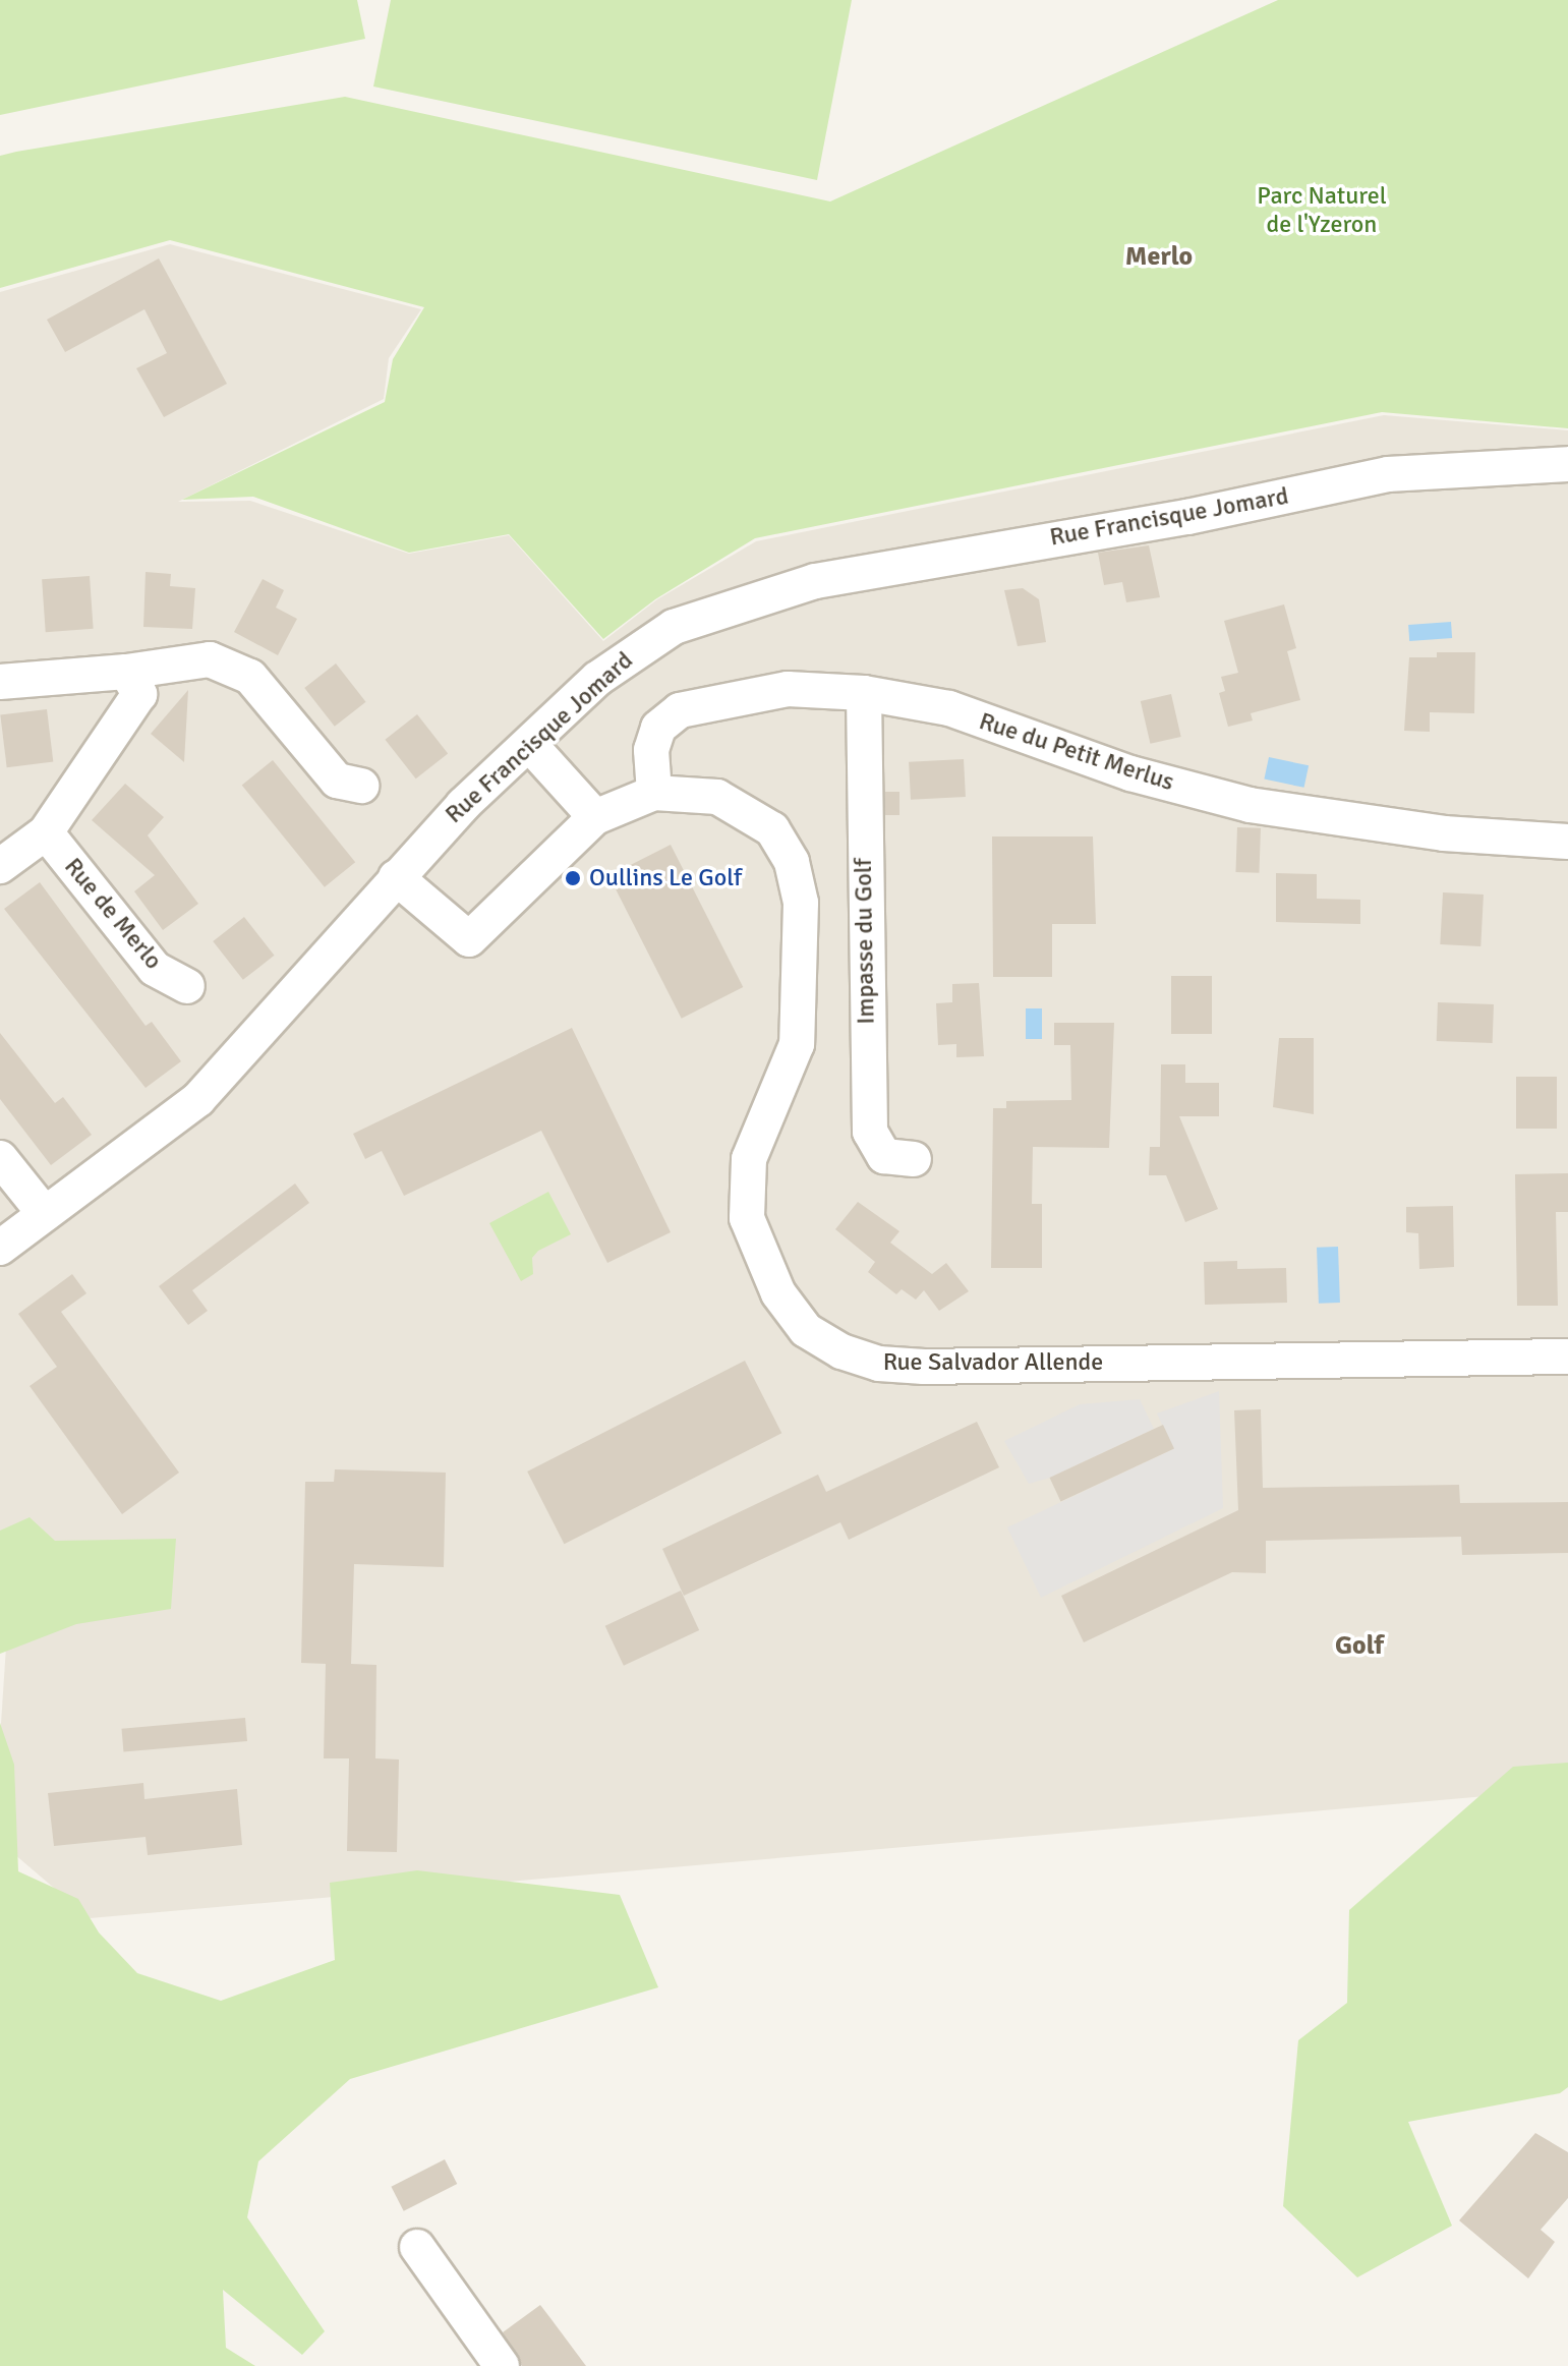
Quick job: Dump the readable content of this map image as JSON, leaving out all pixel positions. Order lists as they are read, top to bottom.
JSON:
{
  "streets": {
    "street": [
      "Rue Francisque Jomard",
      "Rue du Petit Merlus",
      "Rue de Merlo",
      "Impasse du Golf",
      "Rue Salvador Allende"
    ]
  },
  "crossings": [
    ["Rue Francisque Jomard", "Rue Salvador Allende"],
    ["Rue du Petit Merlus", "Impasse du Golf"],
    ["Rue du Petit Merlus", "Rue Salvador Allende"]
  ],
  "districts": ["Merlo", "Golf"],
  "parks": ["Parc Naturel de l'Yzeron"],
  "places": ["Oullins Le Golf"]
}
